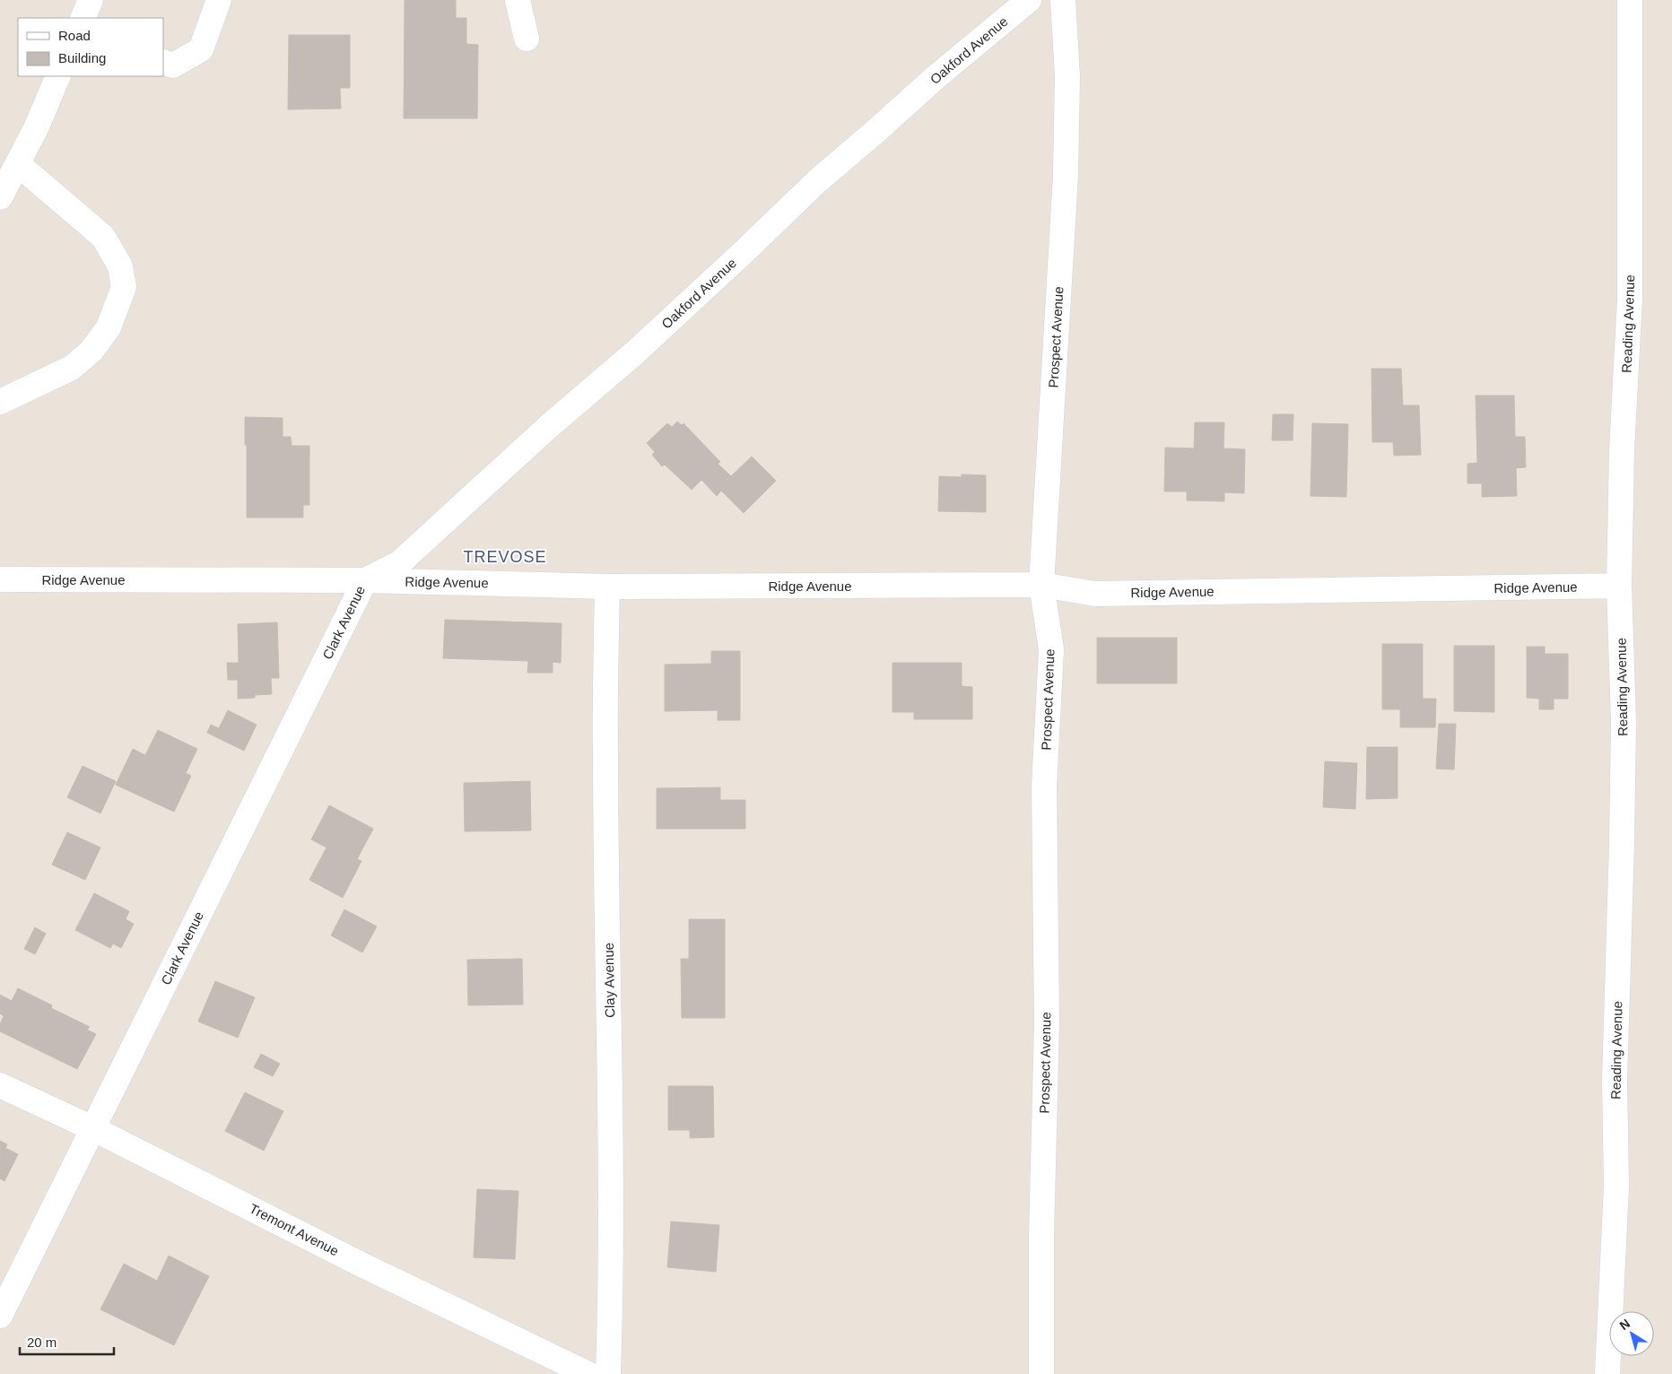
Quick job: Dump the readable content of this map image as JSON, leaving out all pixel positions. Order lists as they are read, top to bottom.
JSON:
{
  "streets": {
    "street": [
      "Oakford Avenue",
      "Reading Avenue",
      "Prospect Avenue",
      "Ridge Avenue",
      "Clark Avenue",
      "Clay Avenue",
      "Tremont Avenue"
    ]
  },
  "crossings": [
    ["Oakford Avenue", "Ridge Avenue"],
    ["Oakford Avenue", "Clark Avenue"],
    ["Reading Avenue", "Ridge Avenue"],
    ["Prospect Avenue", "Ridge Avenue"],
    ["Ridge Avenue", "Clark Avenue"],
    ["Ridge Avenue", "Clay Avenue"],
    ["Clark Avenue", "Tremont Avenue"]
  ],
  "districts": ["TREVOSE"],
  "legend": ["Road", "Building"],
  "scale_bar": "20 m",
  "north": "top left"
}
